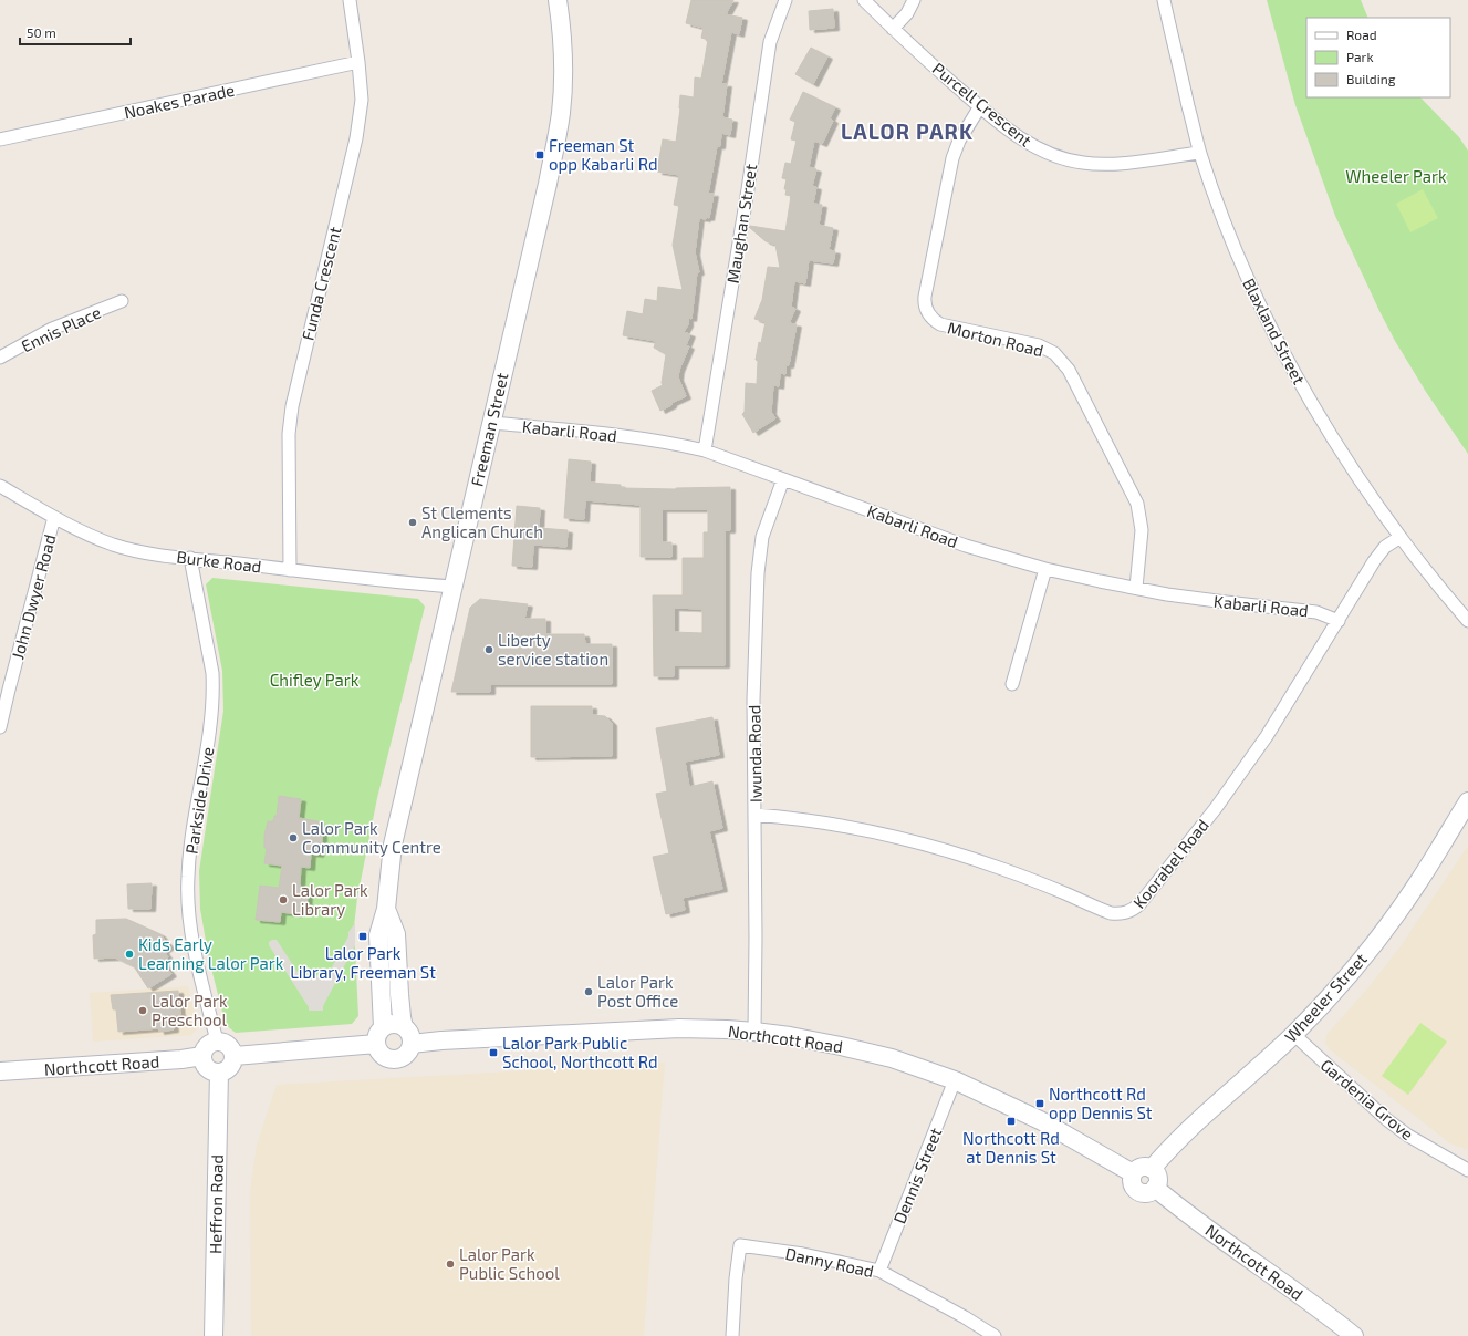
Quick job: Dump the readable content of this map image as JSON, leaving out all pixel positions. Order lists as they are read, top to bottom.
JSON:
{
  "streets": {
    "street": [
      "Noakes Parade",
      "Purcell Crescent",
      "Maughan Street",
      "Funda Crescent",
      "Ennis Place",
      "Blaxland Street",
      "Morton Road",
      "Freeman Street",
      "Kabarli Road",
      "Burke Road",
      "John Dwyer Road",
      "Iwunda Road",
      "Parkside Drive",
      "Koorabel Road",
      "Wheeler Street",
      "Northcott Road",
      "Gardenia Grove",
      "Dennis Street",
      "Heffron Road",
      "Danny Road"
    ]
  },
  "crossings": [
    ["Noakes Parade", "Funda Crescent"],
    ["Purcell Crescent", "Blaxland Street"],
    ["Purcell Crescent", "Morton Road"],
    ["Maughan Street", "Kabarli Road"],
    ["Funda Crescent", "Burke Road"],
    ["Blaxland Street", "Koorabel Road"],
    ["Morton Road", "Kabarli Road"],
    ["Freeman Street", "Kabarli Road"],
    ["Freeman Street", "Burke Road"],
    ["Freeman Street", "Northcott Road"],
    ["Kabarli Road", "Iwunda Road"],
    ["Kabarli Road", "Koorabel Road"],
    ["Burke Road", "John Dwyer Road"],
    ["Burke Road", "Parkside Drive"],
    ["Iwunda Road", "Koorabel Road"],
    ["Iwunda Road", "Northcott Road"],
    ["Parkside Drive", "Northcott Road"],
    ["Parkside Drive", "Heffron Road"],
    ["Wheeler Street", "Northcott Road"],
    ["Wheeler Street", "Gardenia Grove"],
    ["Northcott Road", "Dennis Street"],
    ["Northcott Road", "Heffron Road"],
    ["Dennis Street", "Danny Road"]
  ],
  "districts": ["LALOR PARK"],
  "parks": ["Wheeler Park", "Chifley Park"],
  "places": {
    "transit": [
      "Freeman St opp Kabarli Rd",
      "Lalor Park Library, Freeman St",
      "Lalor Park Public School, Northcott Rd",
      "Northcott Rd opp Dennis St",
      "Northcott Rd at Dennis St"
    ],
    "other": [
      "St Clements Anglican Church",
      "Liberty service station",
      "Lalor Park Community Centre",
      "Lalor Park Library",
      "Kids Early Learning Lalor Park",
      "Lalor Park Post Office",
      "Lalor Park Preschool",
      "Lalor Park Public School"
    ]
  },
  "legend": ["Road", "Park", "Building"],
  "scale_bar": "50 m"
}
